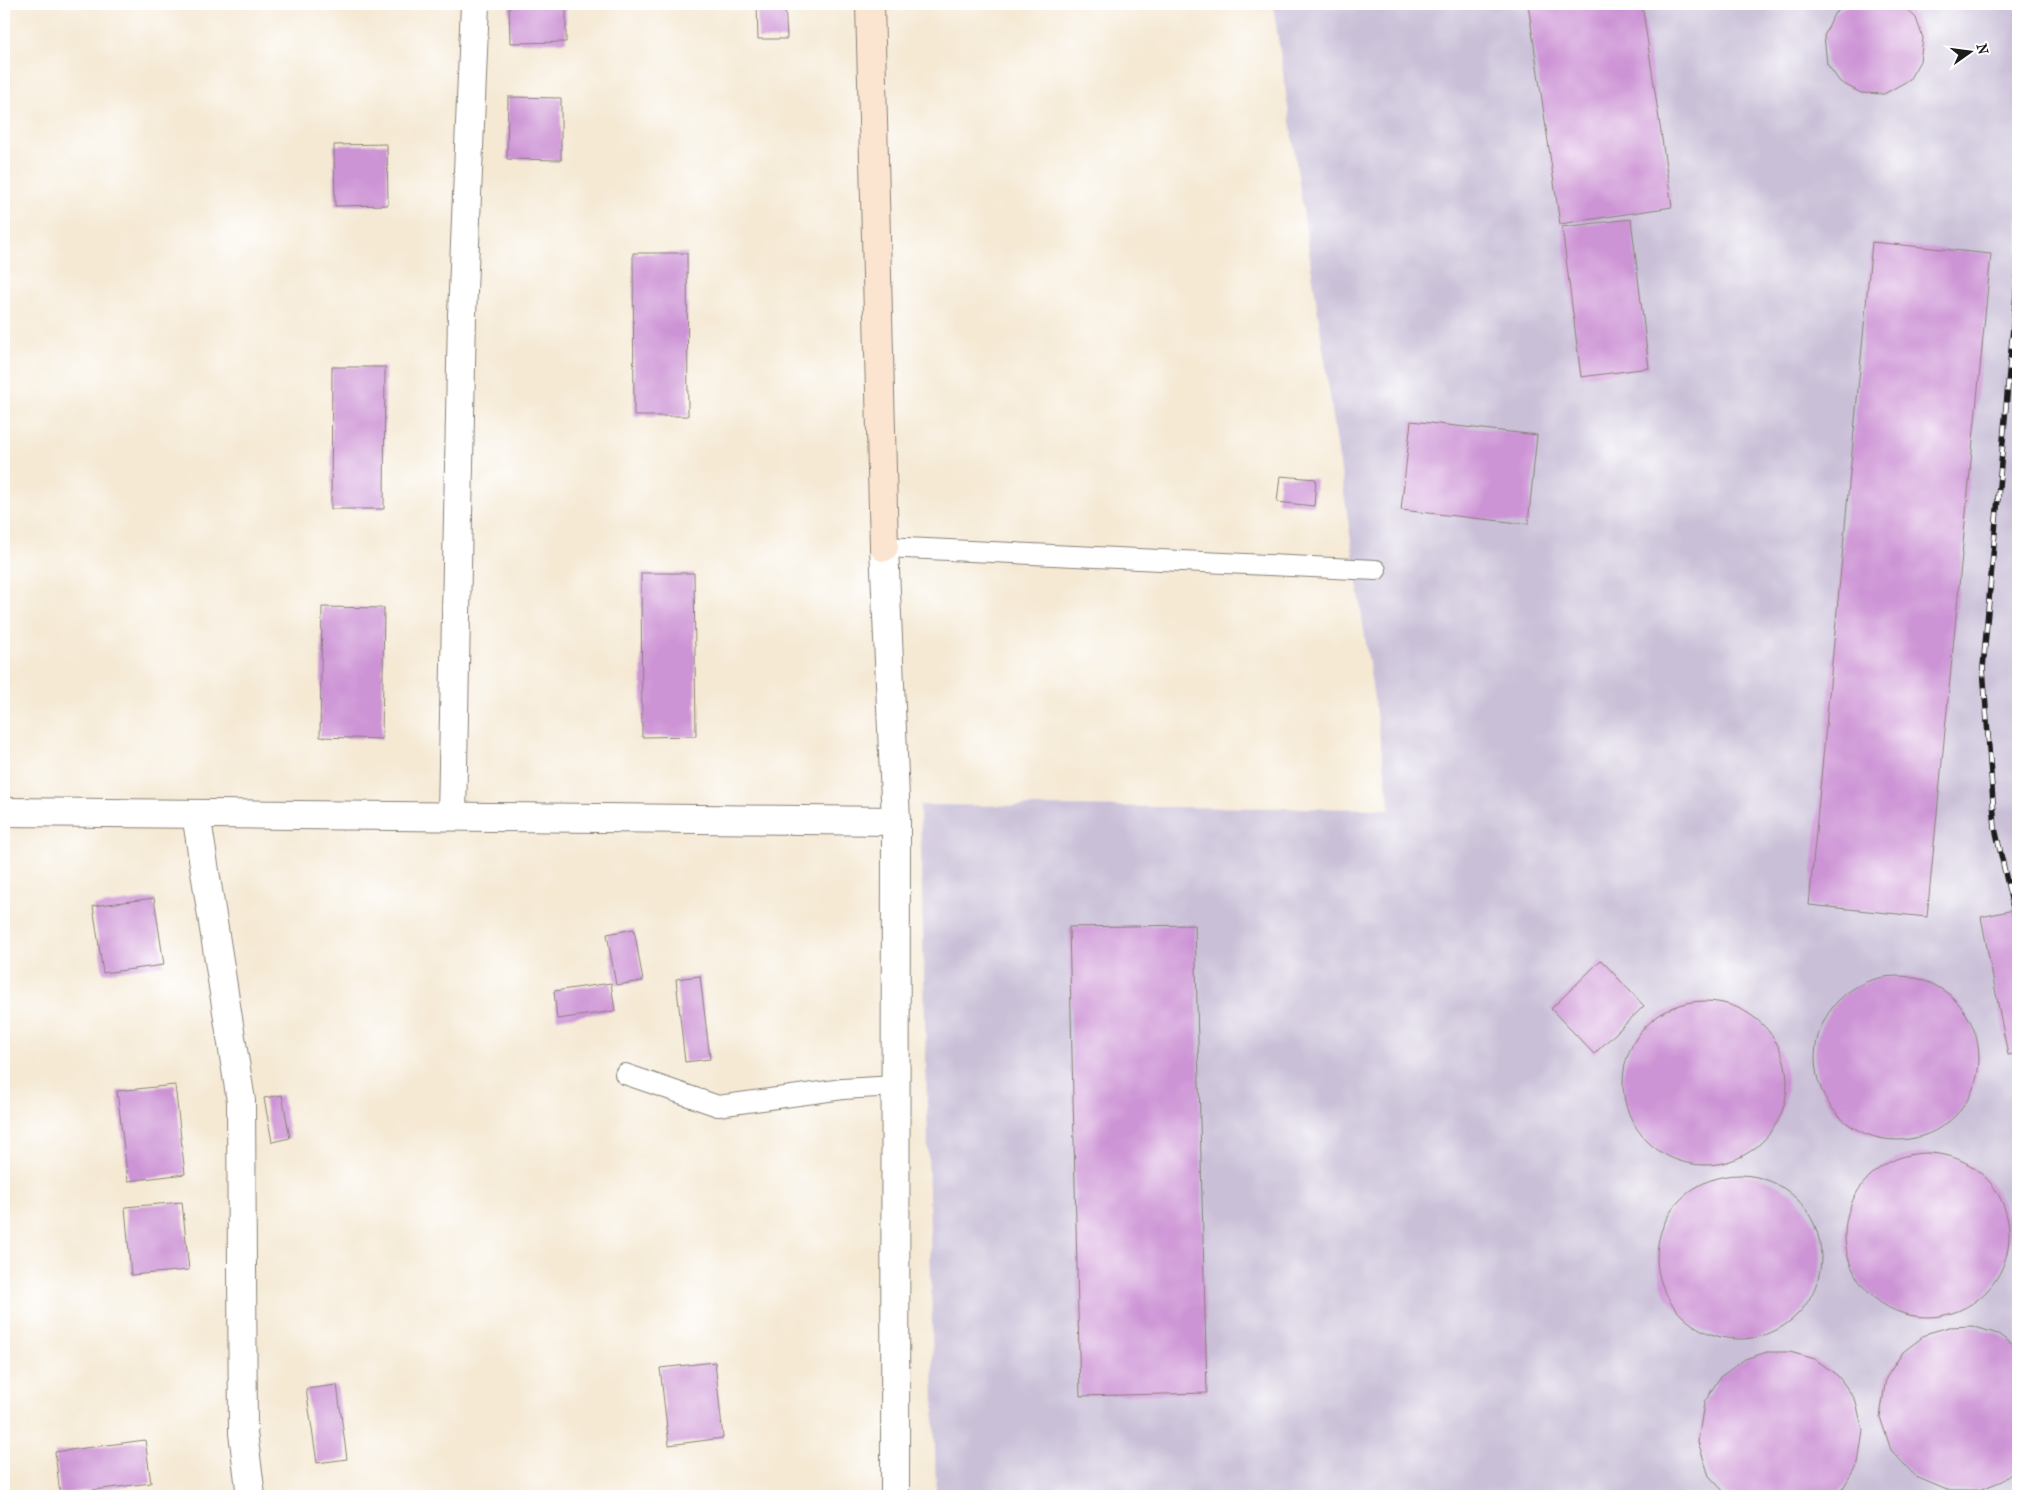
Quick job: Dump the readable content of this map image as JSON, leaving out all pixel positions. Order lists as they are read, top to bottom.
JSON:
{
  "north": "right"
}
